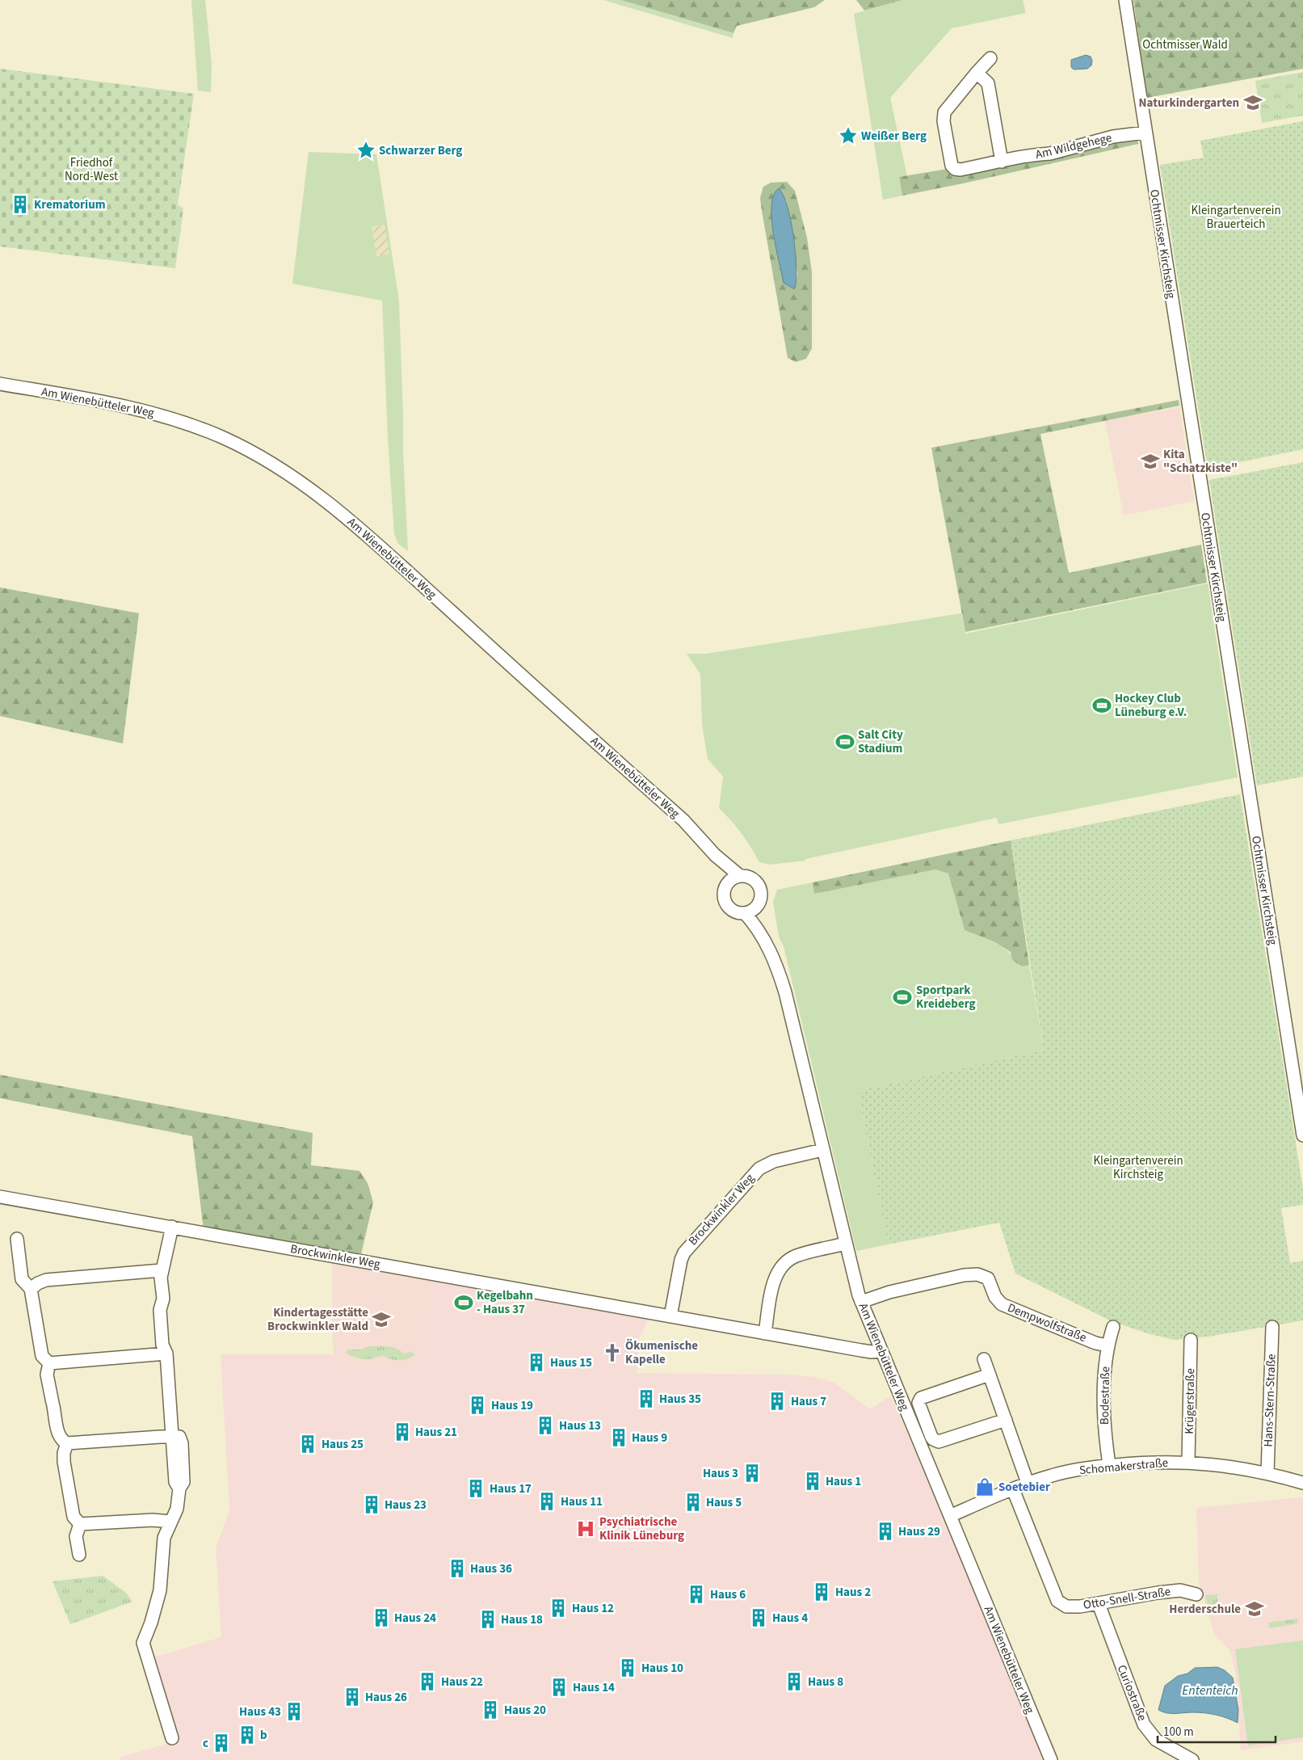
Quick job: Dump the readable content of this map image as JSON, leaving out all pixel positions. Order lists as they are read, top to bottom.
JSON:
{
  "streets": {
    "street": [
      "Am Wildgehege",
      "Ochtmisser Kirchsteig",
      "Am Wienebütteler Weg",
      "Brockwinkler Weg",
      "Dempwolfstraße",
      "Bodestraße",
      "Hans-Stern-Straße",
      "Krügerstraße",
      "Schomakerstraße",
      "Otto-Snell-Straße",
      "Curiostraße"
    ]
  },
  "crossings": [
    ["Am Wildgehege", "Ochtmisser Kirchsteig"],
    ["Am Wienebütteler Weg", "Brockwinkler Weg"],
    ["Am Wienebütteler Weg", "Dempwolfstraße"],
    ["Am Wienebütteler Weg", "Schomakerstraße"],
    ["Dempwolfstraße", "Bodestraße"],
    ["Bodestraße", "Schomakerstraße"],
    ["Hans-Stern-Straße", "Schomakerstraße"],
    ["Krügerstraße", "Schomakerstraße"],
    ["Schomakerstraße", "Otto-Snell-Straße"],
    ["Otto-Snell-Straße", "Curiostraße"]
  ],
  "water": ["Ententeich"],
  "parks": [
    "Ochtmisser Wald",
    "Friedhof Nord-West",
    "Kleingartenverein Brauerteich",
    "Kleingartenverein Kirchsteig"
  ],
  "places": {
    "school or university": [
      "Naturkindergarten",
      "Kita \"Schatzkiste\"",
      "Kindertagesstätte Brockwinkler Wald",
      "Herderschule"
    ],
    "place": ["Weißer Berg", "Schwarzer Berg"],
    "building": [
      "Krematorium",
      "Haus 15",
      "Haus 35",
      "Haus 7",
      "Haus 19",
      "Haus 13",
      "Haus 21",
      "Haus 9",
      "Haus 25",
      "Haus 3",
      "Haus 1",
      "Haus 17",
      "Haus 11",
      "Haus 5",
      "Haus 23",
      "Haus 29",
      "Haus 36",
      "Haus 2",
      "Haus 6",
      "Haus 12",
      "Haus 24",
      "Haus 4",
      "Haus 18",
      "Haus 10",
      "Haus 22",
      "Haus 8",
      "Haus 14",
      "Haus 26",
      "Haus 20",
      "Haus 43",
      "b",
      "c"
    ],
    "sports": [
      "Hockey Club Lüneburg e.V.",
      "Salt City Stadium",
      "Sportpark Kreideberg",
      "Kegelbahn - Haus 37"
    ],
    "church": ["Ökumenische Kapelle"],
    "shop": ["Soetebier"],
    "hospital": ["Psychiatrische Klinik Lüneburg"]
  },
  "scale_bar": "100 m"
}
